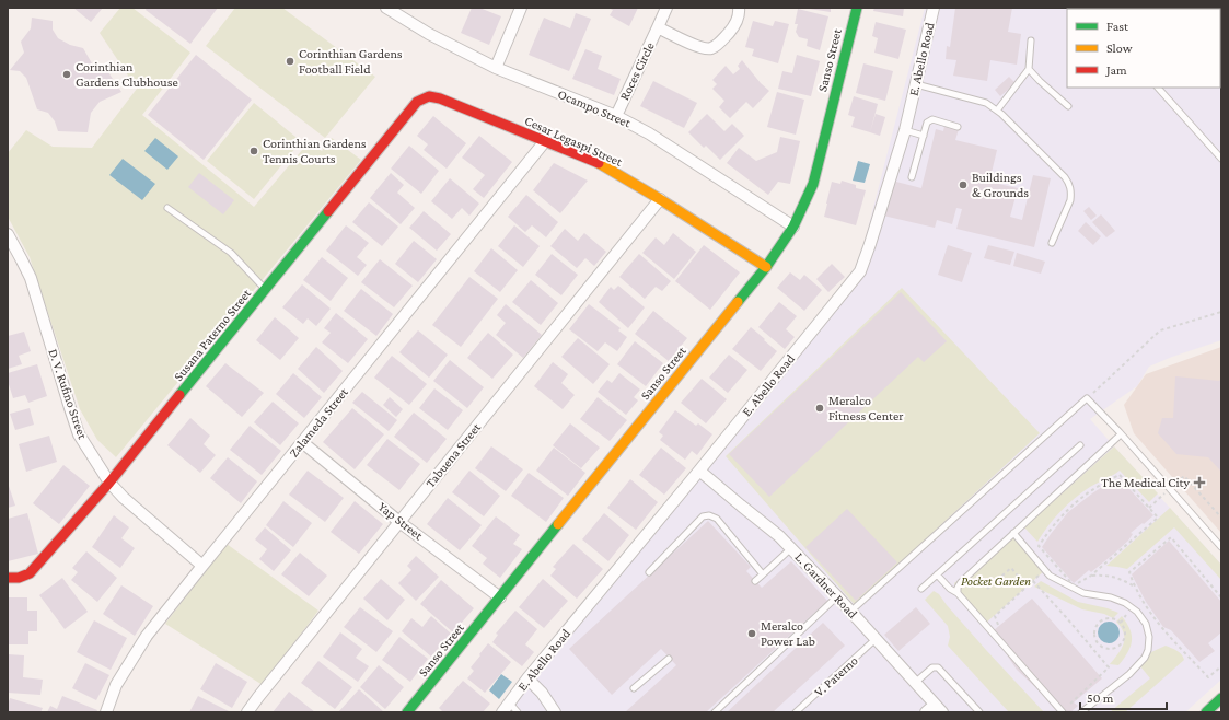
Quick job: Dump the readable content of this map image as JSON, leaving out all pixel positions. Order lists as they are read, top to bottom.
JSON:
{
  "streets": {
    "street": [
      "E. Abello Road",
      "Sanso Street",
      "Roces Circle",
      "Ocampo Street",
      "Cesar Legaspi Street",
      "Susana Paterno Street",
      "D. V. Rufino Street",
      "Zalameda Street",
      "Tabuena Street",
      "Yap Street",
      "L. Gardner Road"
    ],
    "lane": ["V. Paterno"]
  },
  "crossings": [
    ["E. Abello Road", "L. Gardner Road"],
    ["Sanso Street", "Ocampo Street"],
    ["Sanso Street", "Cesar Legaspi Street"],
    ["Sanso Street", "Yap Street"],
    ["Roces Circle", "Ocampo Street"],
    ["Cesar Legaspi Street", "Susana Paterno Street"],
    ["Cesar Legaspi Street", "Zalameda Street"],
    ["Cesar Legaspi Street", "Tabuena Street"],
    ["Susana Paterno Street", "D. V. Rufino Street"],
    ["D. V. Rufino Street", "Zalameda Street"],
    ["Zalameda Street", "Yap Street"],
    ["Tabuena Street", "Yap Street"],
    ["L. Gardner Road", "V. Paterno"]
  ],
  "parks": ["Pocket Garden"],
  "places": {
    "other": [
      "Corinthian Gardens Football Field",
      "Corinthian Gardens Clubhouse",
      "Corinthian Gardens Tennis Courts",
      "Buildings & Grounds",
      "Meralco Fitness Center",
      "Meralco Power Lab"
    ],
    "health": ["The Medical City"]
  },
  "legend": ["Fast", "Slow", "Jam"],
  "scale_bar": "50 m"
}
